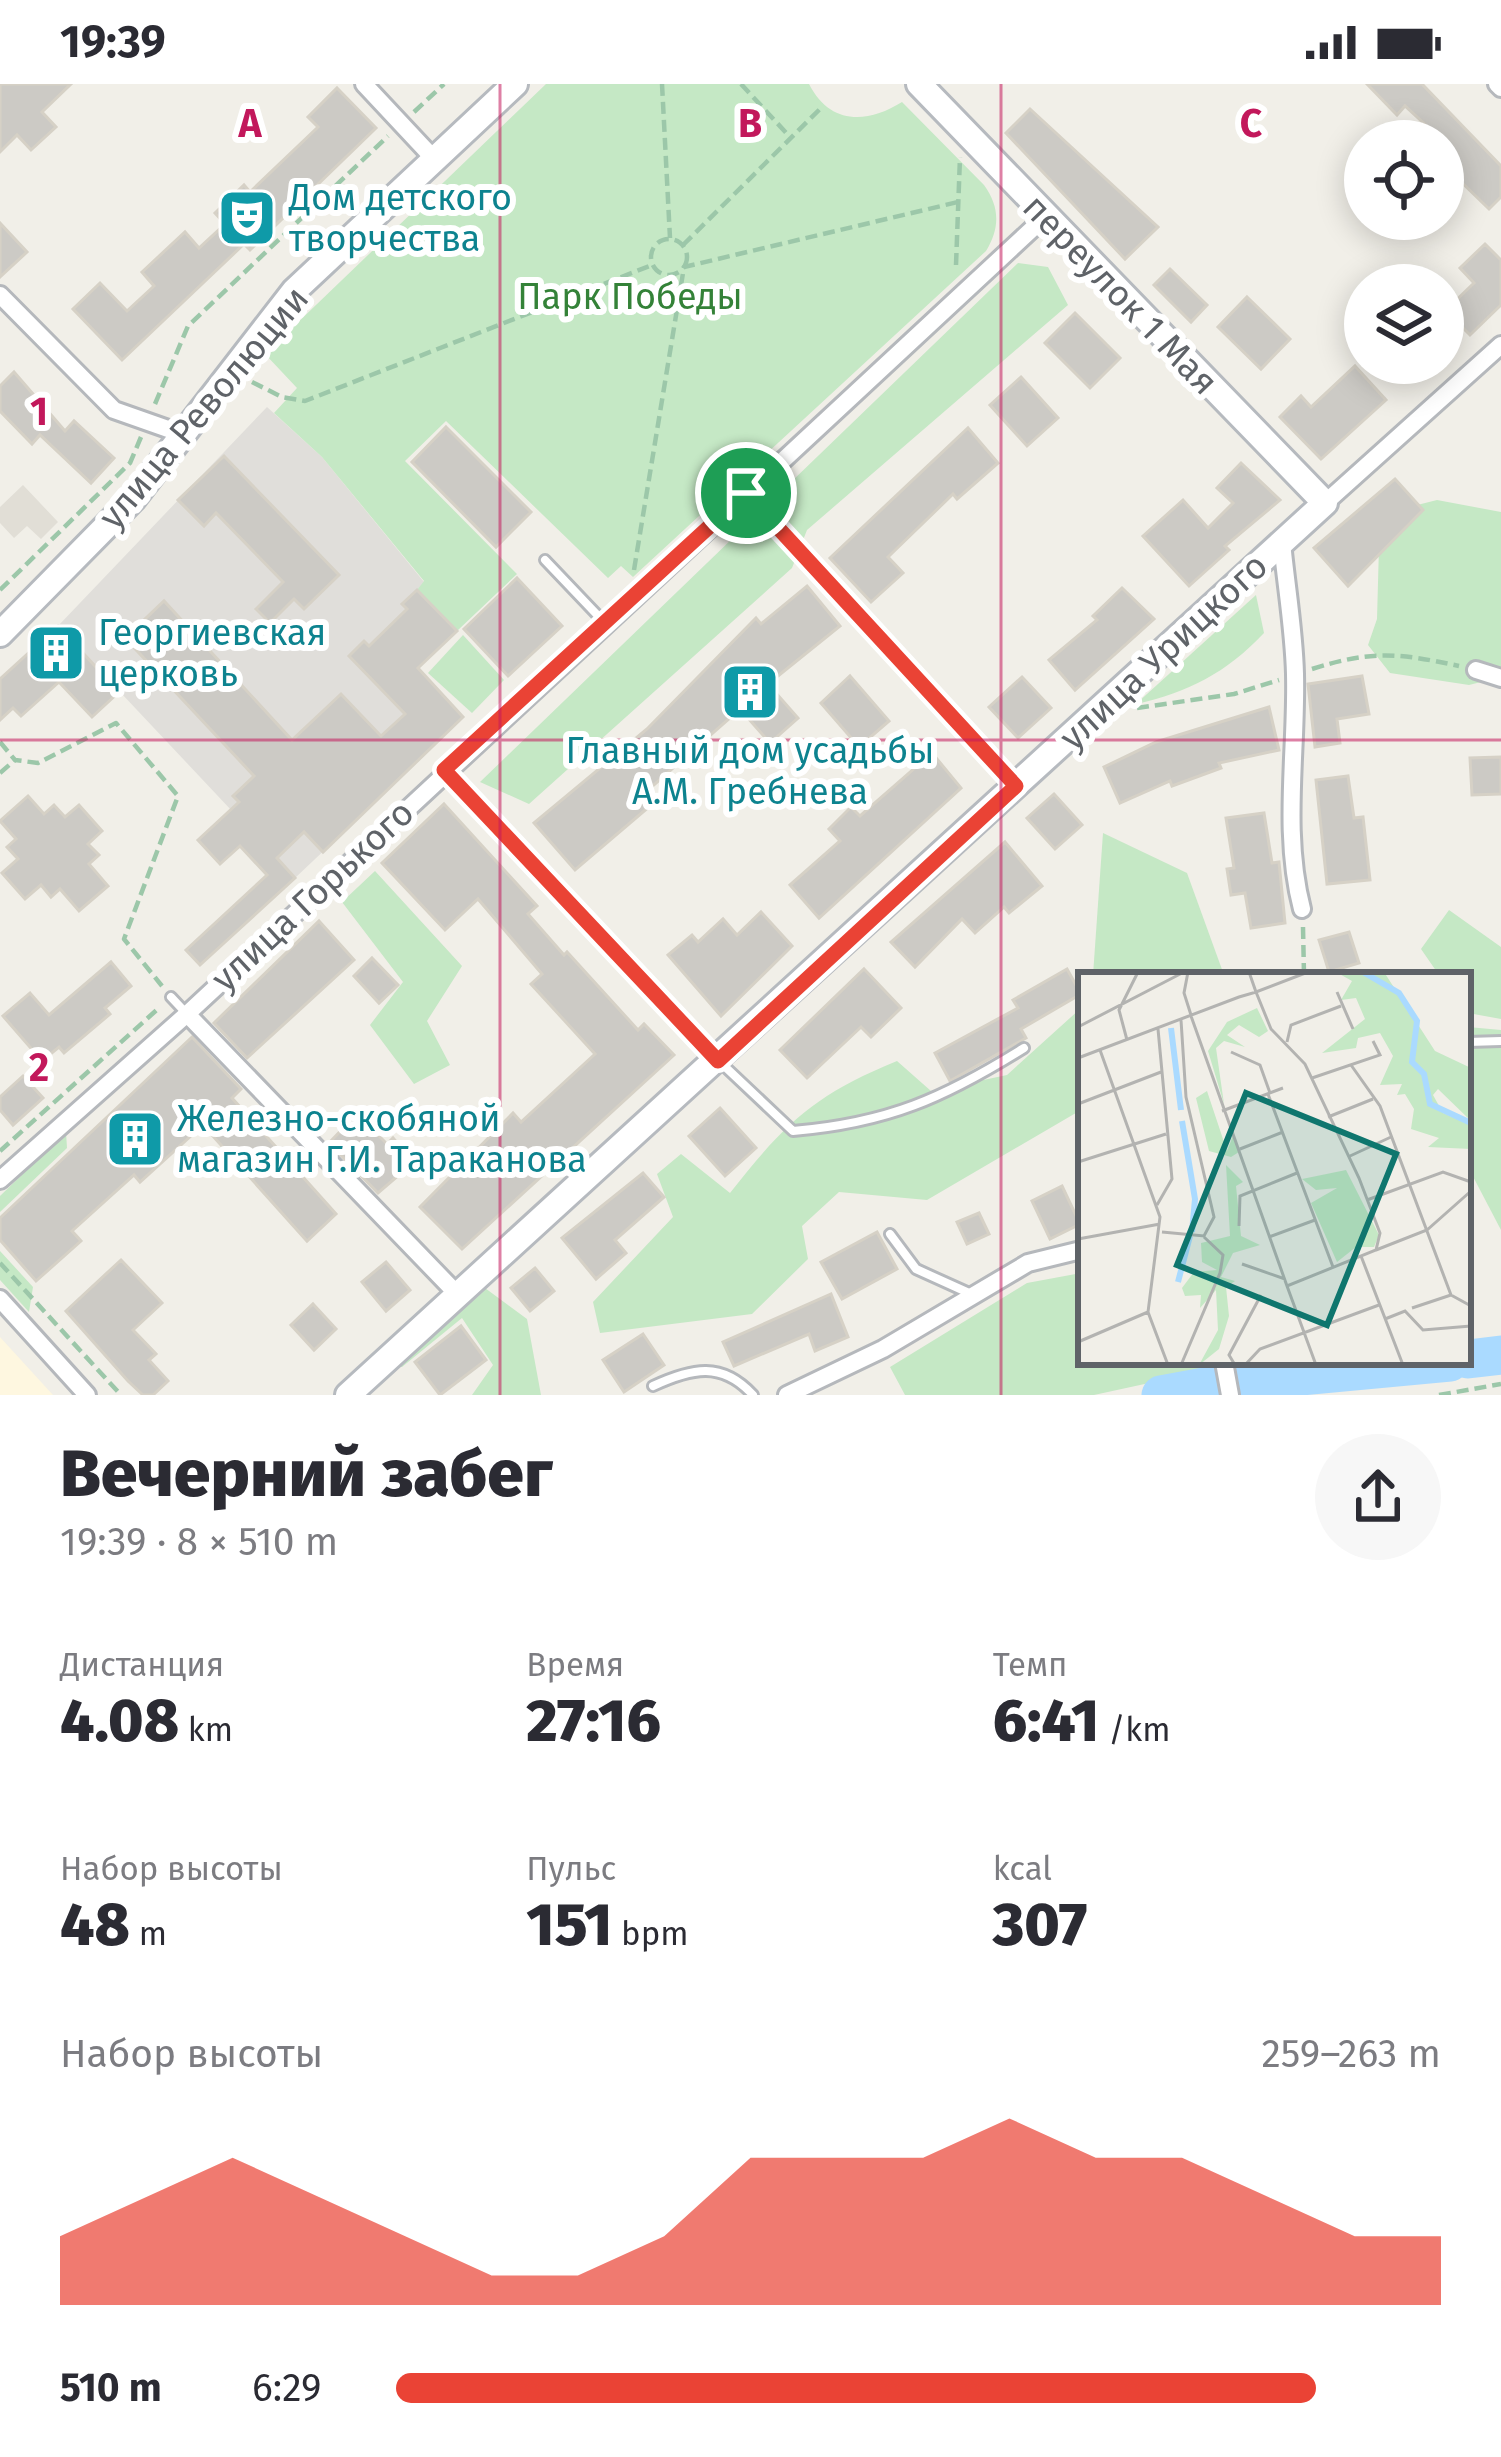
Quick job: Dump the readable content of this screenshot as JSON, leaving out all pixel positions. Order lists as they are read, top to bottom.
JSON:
{
  "streets": {
    "main road": ["переулок 1 Мая", "улица Революции", "улица Урицкого"],
    "street": ["улица Горького"]
  },
  "crossings": [
    ["переулок 1 Мая", "улица Урицкого"],
    ["переулок 1 Мая", "улица Горького"]
  ],
  "parks": ["Парк Победы"],
  "places": {
    "theatre": ["Дом детского творчества"],
    "building": ["Георгиевская церковь", "Главный дом усадьбы А.М. Гребнева", "Железно-скобяной магазин Г.И. Тараканова"]
  },
  "page": {
    "status": "19:39",
    "heading": ["Вечерний забег", "19:39 · 8 × 510 m"],
    "stats": [
      ["Дистанция", "4.08 km"],
      ["Время", "27:16"],
      ["Темп", "6:41 /km"],
      ["Набор высоты", "48 m"],
      ["Пульс", "151 bpm"],
      ["kcal", "307"]
    ],
    "chart": ["Набор высоты", "259–263 m"],
    "list": [
      {
        "name": "510 m",
        "note": "6:29"
      }
    ]
  },
  "grid": {
    "columns": ["A", "B", "C"],
    "rows": ["1", "2"]
  }
}
